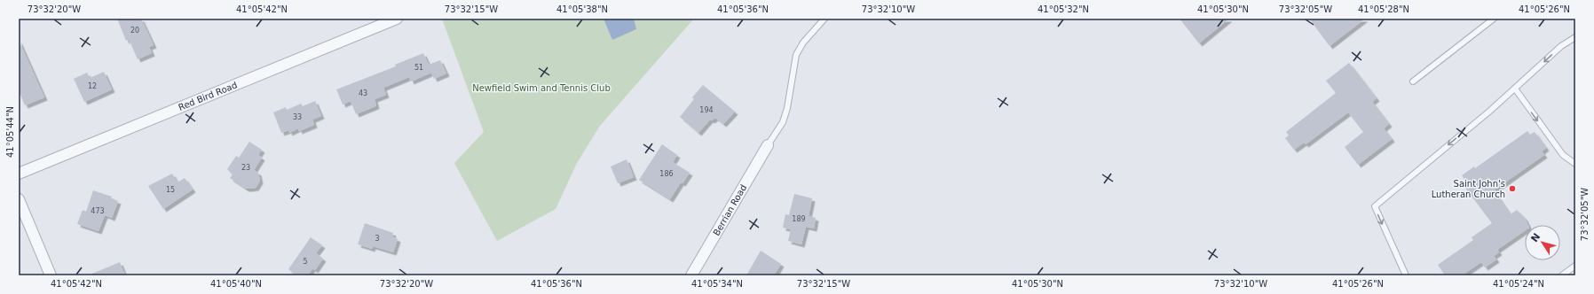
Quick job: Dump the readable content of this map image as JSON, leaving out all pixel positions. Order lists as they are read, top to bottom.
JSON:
{
  "streets": {
    "street": ["Red Bird Road", "Berrian Road"]
  },
  "parks": ["Newfield Swim and Tennis Club"],
  "places": ["Saint John's Lutheran Church"],
  "house_numbers": [
    "20",
    "51",
    "12",
    "43",
    "194",
    "33",
    "23",
    "186",
    "15",
    "473",
    "189",
    "3",
    "5"
  ],
  "north": "top left",
  "coordinates": [
    "73°32'20\"W",
    "41°05'42\"N",
    "73°32'15\"W",
    "41°05'38\"N",
    "41°05'36\"N",
    "73°32'10\"W",
    "41°05'32\"N",
    "41°05'30\"N",
    "73°32'05\"W",
    "41°05'28\"N",
    "41°05'26\"N",
    "41°05'44\"N",
    "41°05'40\"N",
    "41°05'34\"N",
    "41°05'24\"N"
  ]
}
